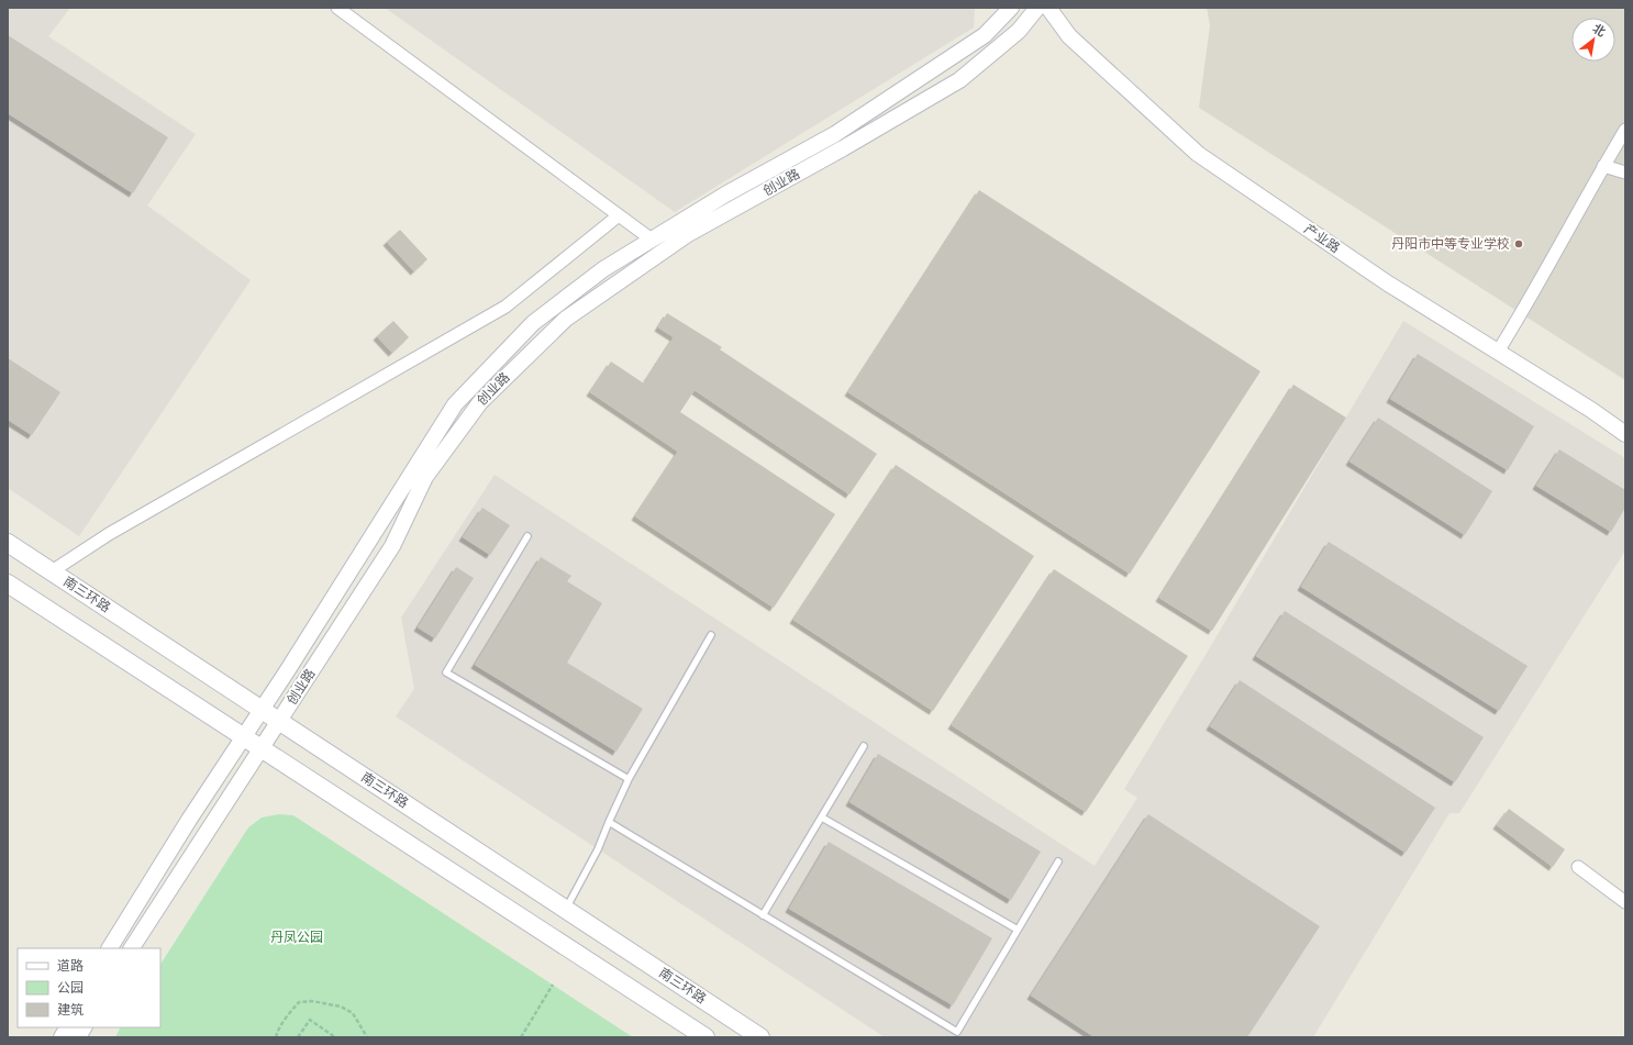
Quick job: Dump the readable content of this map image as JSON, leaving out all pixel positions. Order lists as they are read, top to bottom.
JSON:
{
  "streets": {
    "main road": ["南三环路"],
    "street": ["创业路", "产业路"]
  },
  "crossings": [
    ["创业路", "南三环路"]
  ],
  "parks": ["丹凤公园"],
  "places": ["丹阳市中等专业学校"],
  "legend": ["道路", "公园", "建筑"],
  "north": "top right"
}
